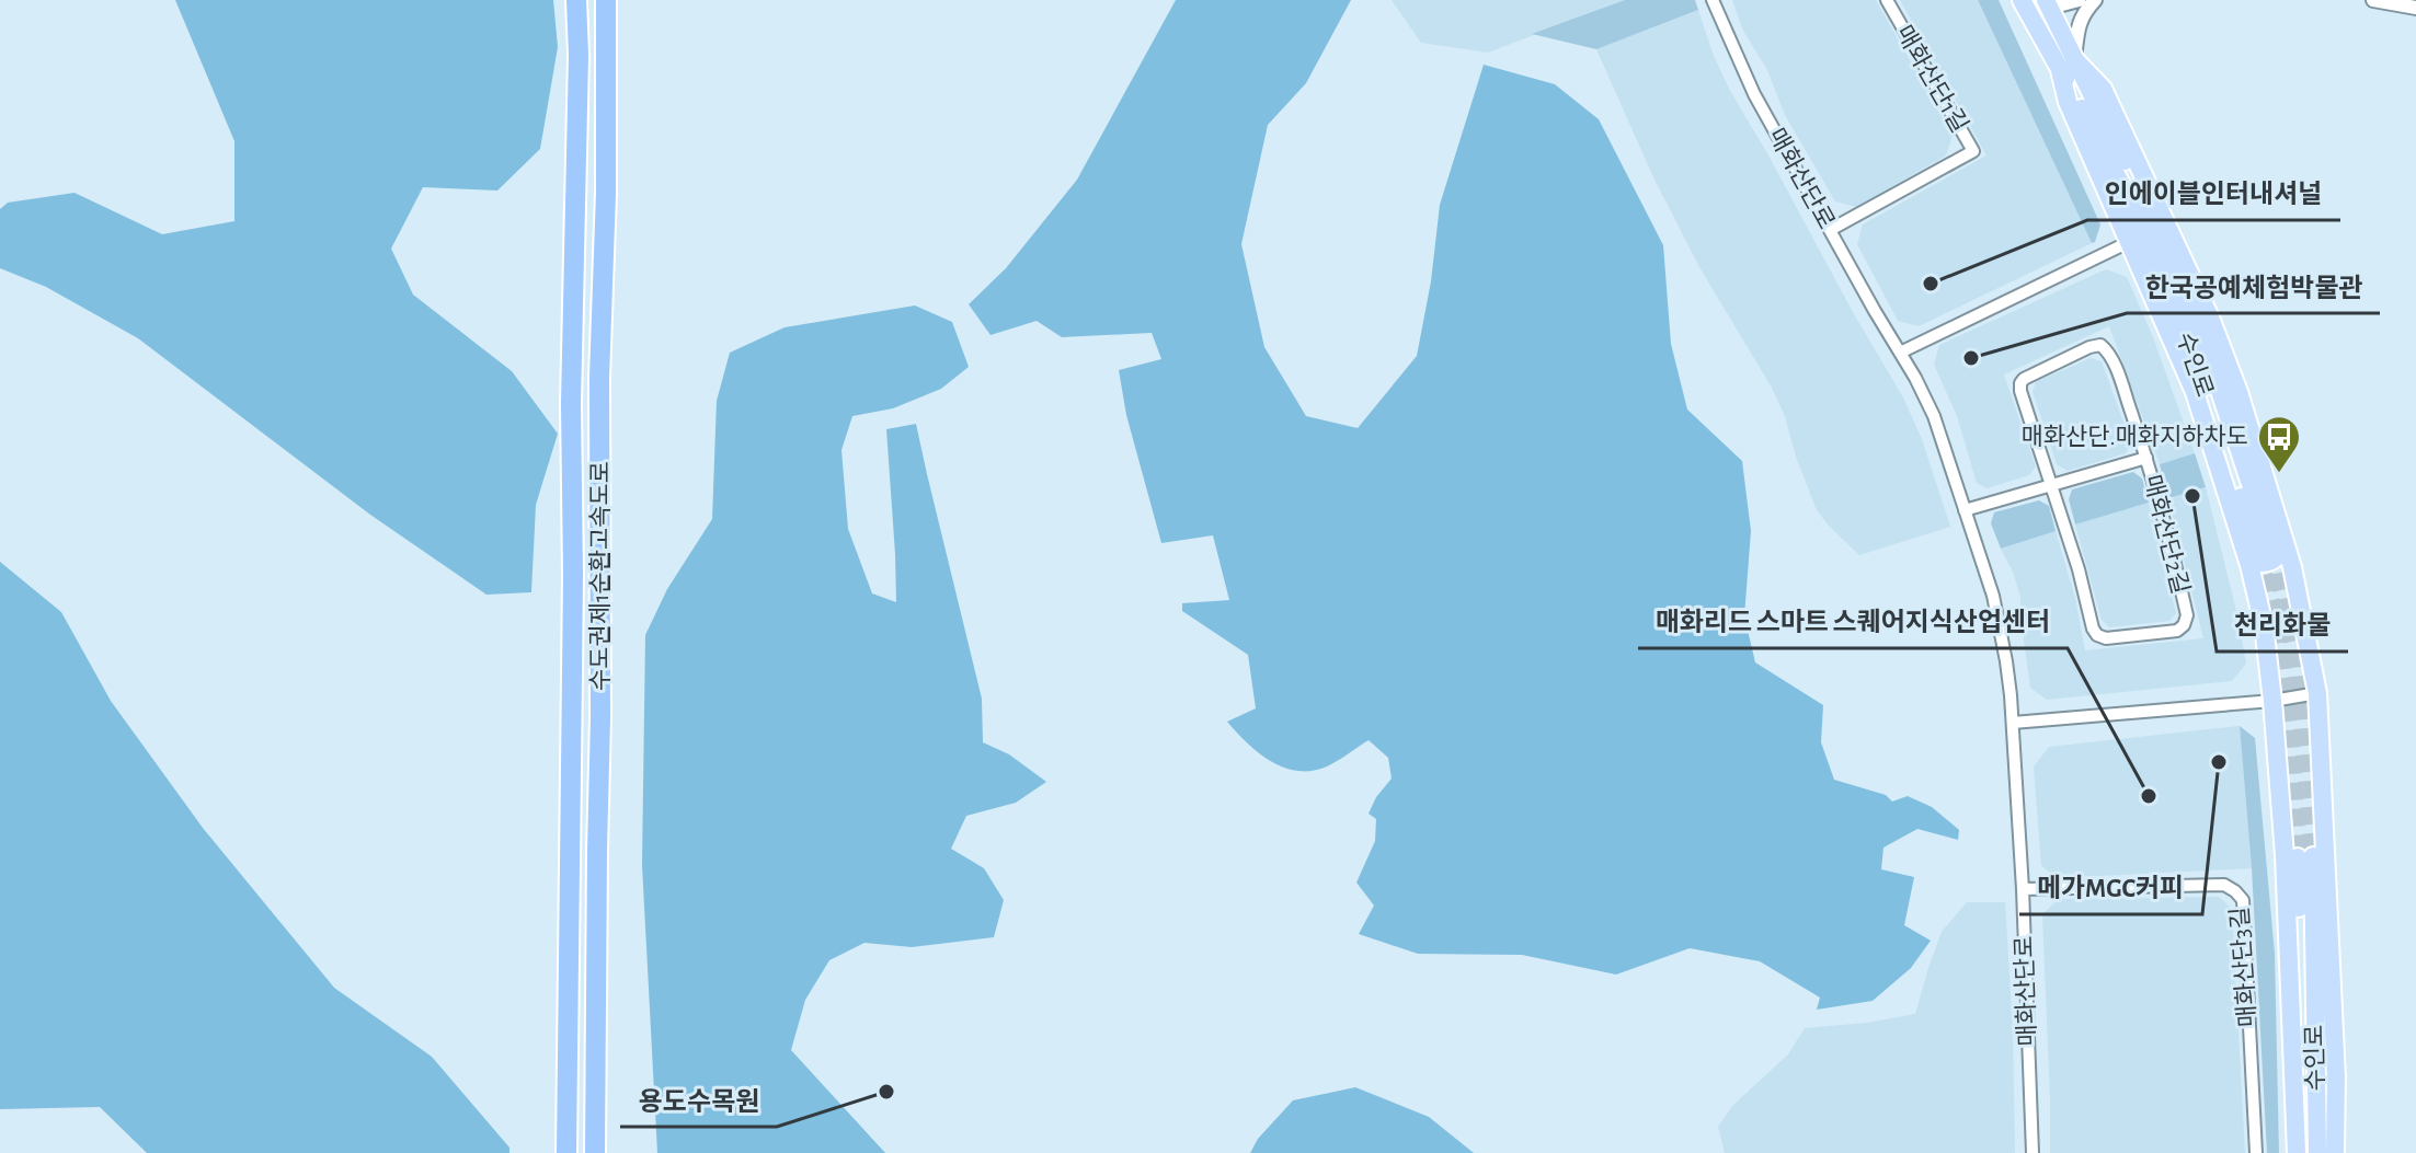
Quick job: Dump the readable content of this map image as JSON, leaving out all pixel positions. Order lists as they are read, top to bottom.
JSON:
{
  "streets": {
    "highway": ["수도권제1순환고속도로"],
    "main road": ["수인로"],
    "street": [
      "매화산단1길",
      "매화산단로",
      "매화산단2길",
      "매화산단3길"
    ]
  },
  "crossings": [
    ["매화산단1길", "매화산단로"],
    ["매화산단로", "매화산단2길"],
    ["매화산단로", "매화산단3길"]
  ],
  "places": {
    "other": [
      "인에이블인터내셔널",
      "한국공예체험박물관",
      "천리화물",
      "메가MGC커피",
      "매화리드 스마트 스퀘어지식산업센터",
      "용도수목원"
    ],
    "bus stop": ["매화산단.매화지하차도"]
  }
}
